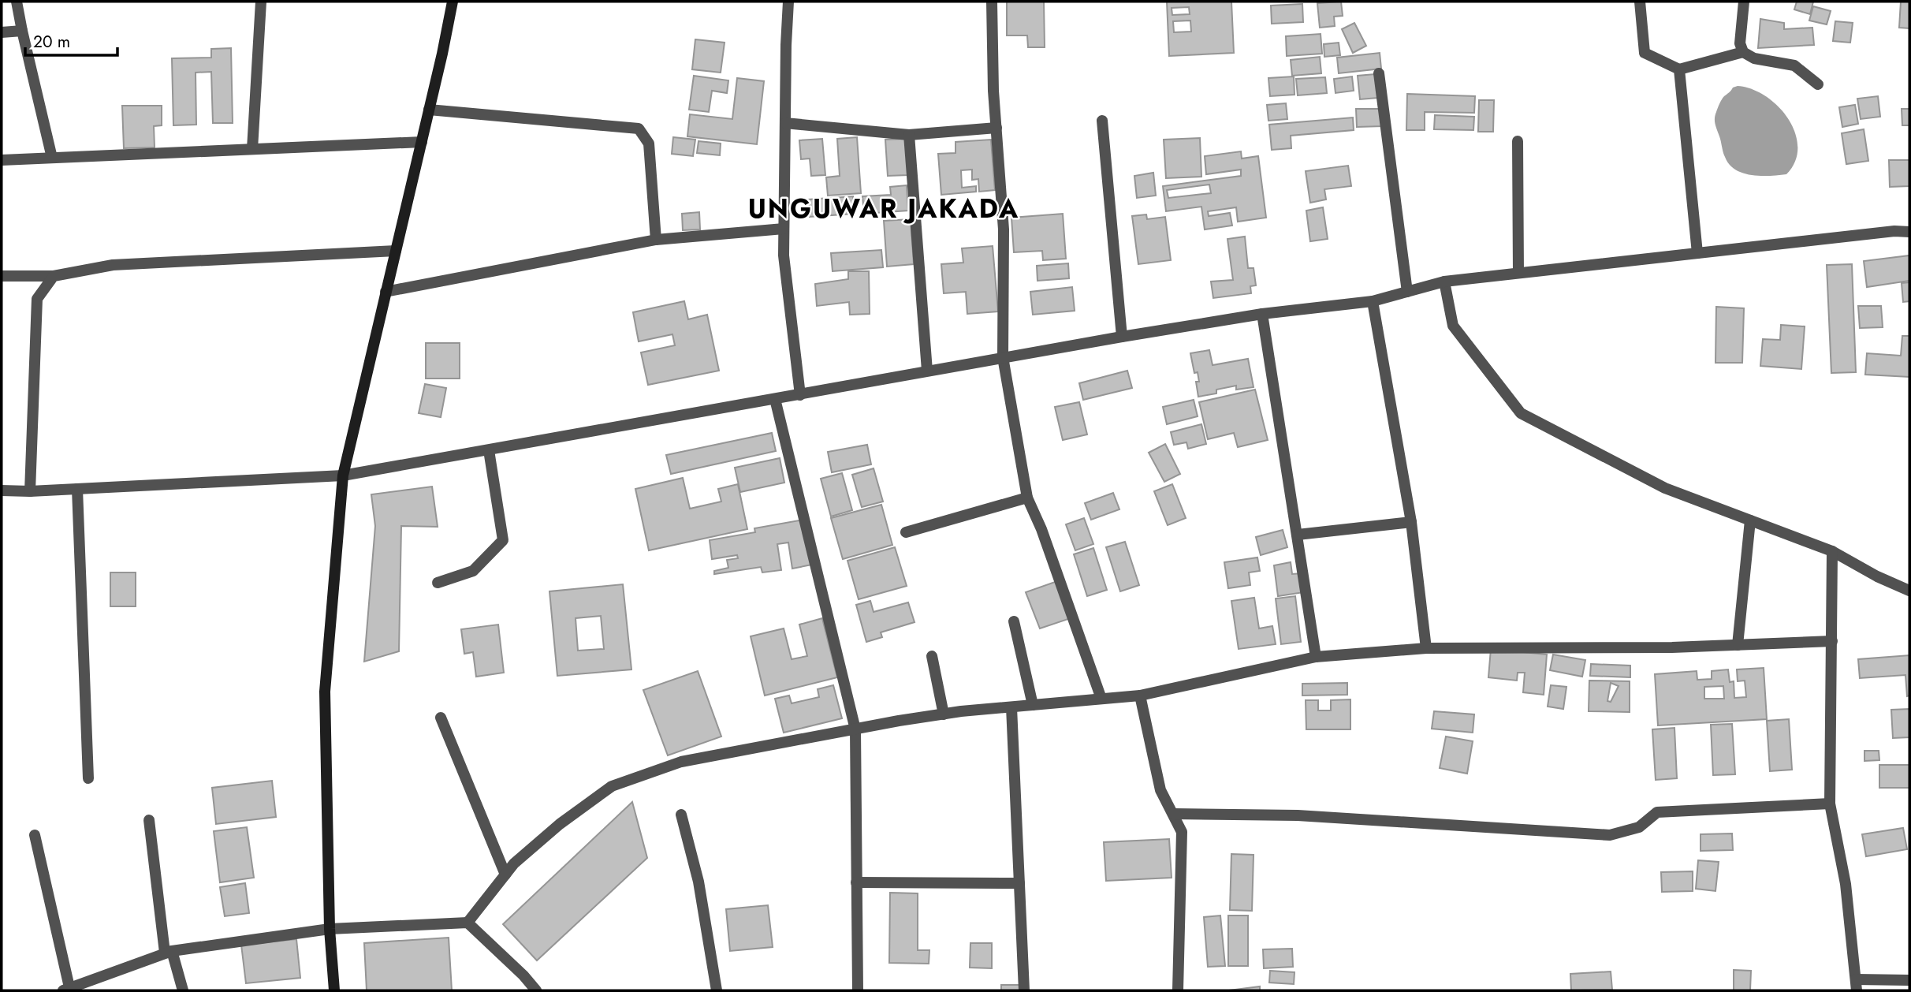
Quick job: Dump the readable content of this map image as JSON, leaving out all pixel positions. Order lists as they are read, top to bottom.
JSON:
{
  "districts": ["UNGUWAR JAKADA"],
  "scale_bar": "20 m"
}
